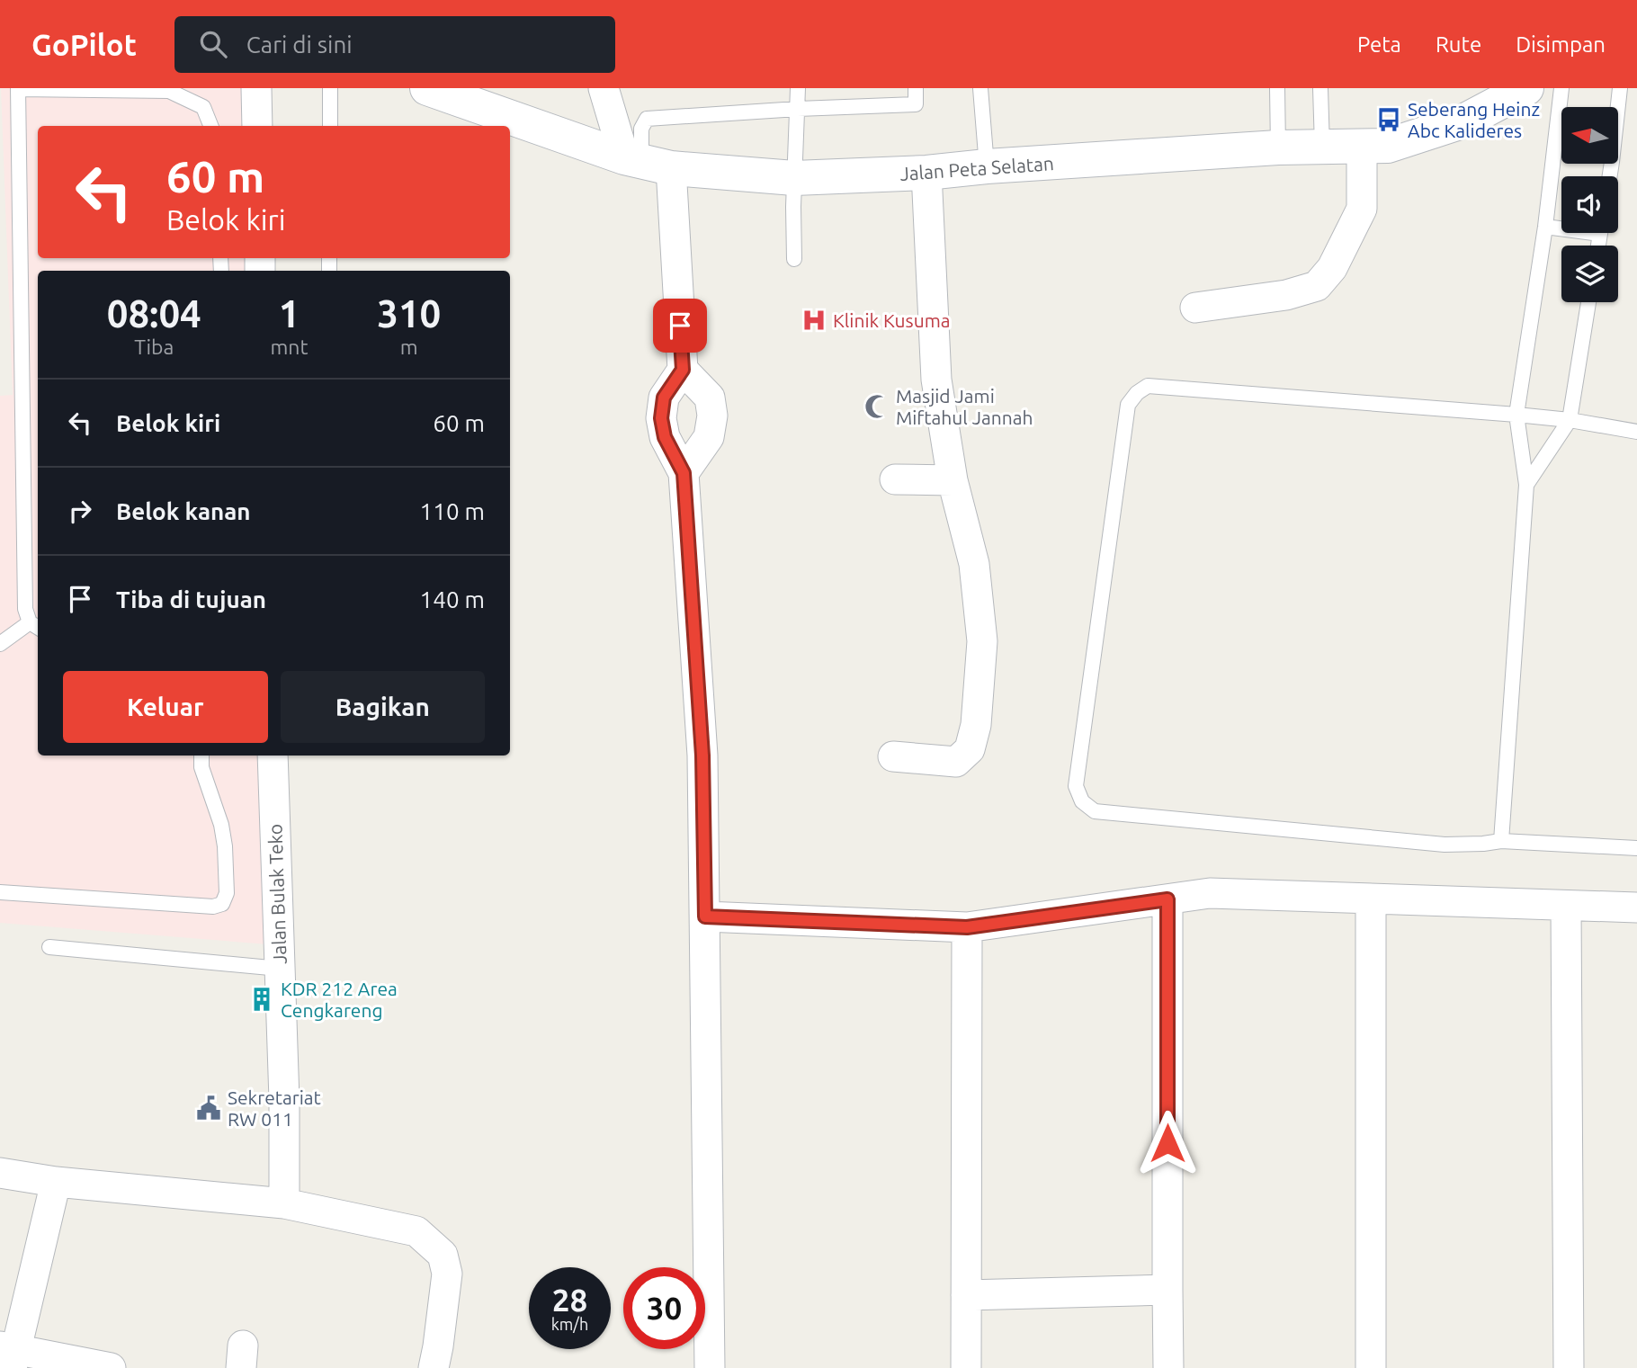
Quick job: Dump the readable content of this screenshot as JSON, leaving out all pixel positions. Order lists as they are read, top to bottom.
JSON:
{
  "streets": {
    "main road": ["Jalan Peta Selatan"],
    "street": ["Jalan Bulak Teko"]
  },
  "places": {
    "bus stop": ["Seberang Heinz Abc Kalideres"],
    "hospital": ["Klinik Kusuma"],
    "mosque": ["Masjid Jami Miftahul Jannah"],
    "building": ["KDR 212 Area Cengkareng"],
    "public building": ["Sekretariat RW 011"]
  },
  "north": "left",
  "page": {
    "header": "GoPilot",
    "search": "Cari di sini",
    "nav": ["Peta", "Rute", "Disimpan"],
    "turn": ["60 m", "Belok kiri"],
    "eta": [
      "08:04",
      "Tiba",
      "1",
      "mnt",
      "310",
      "m"
    ],
    "list": [
      {
        "name": "Belok kiri",
        "value": "60 m"
      },
      {
        "name": "Belok kanan",
        "value": "110 m"
      },
      {
        "name": "Tiba di tujuan",
        "value": "140 m"
      }
    ],
    "buttons": ["Keluar", "Bagikan"],
    "speed": "28 km/h",
    "limit": "30"
  }
}
